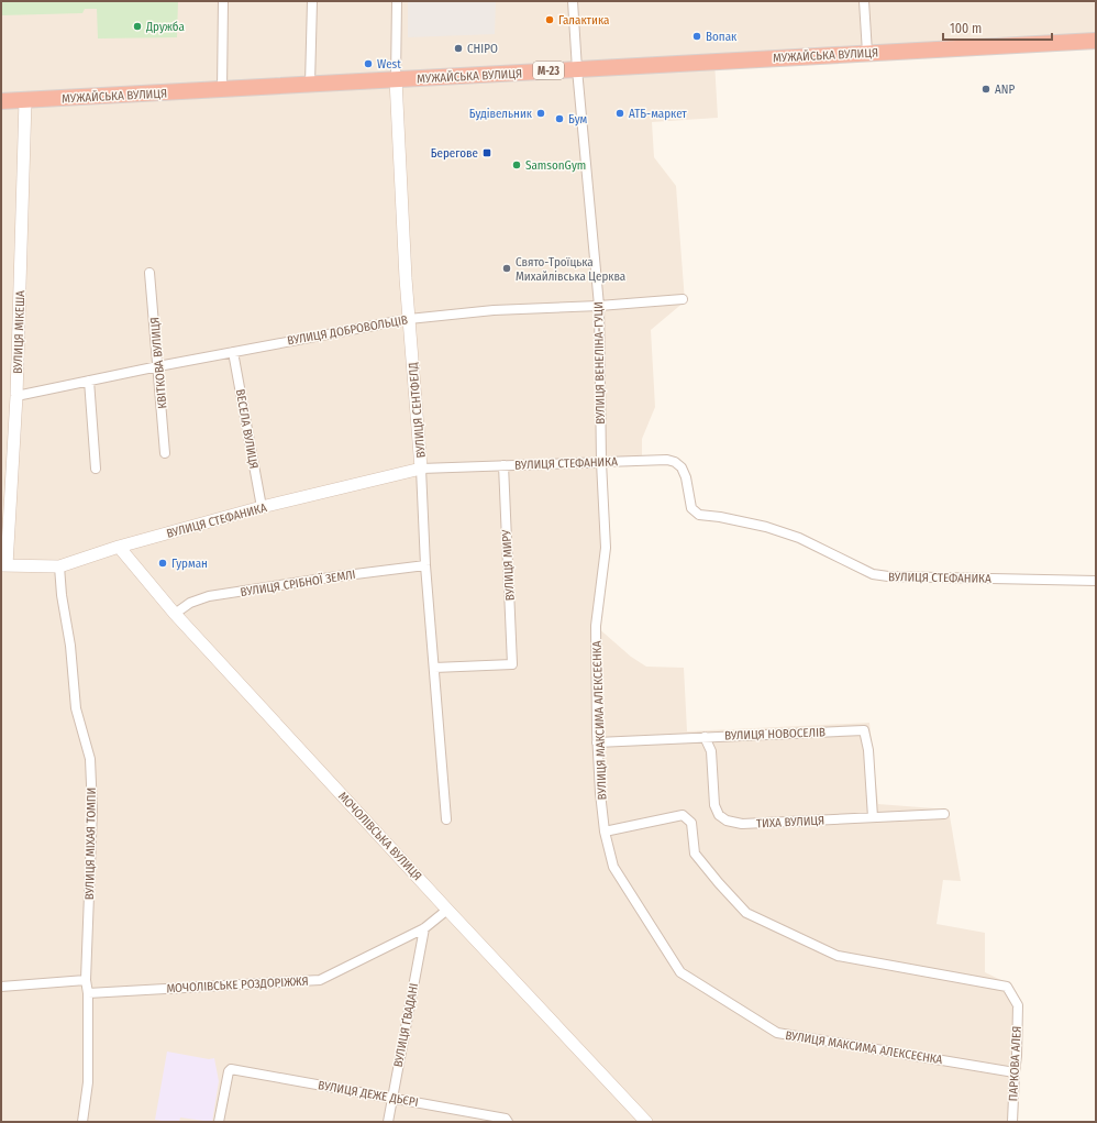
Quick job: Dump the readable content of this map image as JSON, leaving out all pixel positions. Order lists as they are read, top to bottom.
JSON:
{
  "streets": {
    "highway": ["МУЖАЙСЬКА ВУЛИЦЯ", "М-23"],
    "main road": [
      "ВУЛИЦЯ МІКЕША",
      "ВУЛИЦЯ СЕНТФЕЛД",
      "ВУЛИЦЯ СТЕФАНИКА",
      "МОЧОЛІВСЬКА ВУЛИЦЯ"
    ],
    "street": [
      "ВУЛИЦЯ ДОБРОВОЛЬЦІВ",
      "КВІТКОВА ВУЛИЦЯ",
      "ВУЛИЦЯ ВЕНЕЛІНА-ГУЦИ",
      "ВЕСЕЛА ВУЛИЦЯ",
      "ВУЛИЦЯ МИРУ",
      "ВУЛИЦЯ СРІБНОЇ ЗЕМЛІ",
      "ВУЛИЦЯ МАКСИМА АЛЕКСЕЄНКА",
      "ВУЛИЦЯ НОВОСЕЛІВ",
      "ТИХА ВУЛИЦЯ",
      "ВУЛИЦЯ МІХАЯ ТОМПИ",
      "МОЧОЛІВСЬКЕ РОЗДОРІЖЖЯ",
      "ВУЛИЦЯ ҐВАДАНІ",
      "ПАРКОВА АЛЕЯ",
      "ВУЛИЦЯ ДЕЖЕ ДЬЄРІ"
    ]
  },
  "crossings": [
    ["МУЖАЙСЬКА ВУЛИЦЯ", "ВУЛИЦЯ МІКЕША"],
    ["МУЖАЙСЬКА ВУЛИЦЯ", "ВУЛИЦЯ ВЕНЕЛІНА-ГУЦИ"],
    ["МУЖАЙСЬКА ВУЛИЦЯ", "ВУЛИЦЯ СЕНТФЕЛД"],
    ["ВУЛИЦЯ ДОБРОВОЛЬЦІВ", "ВУЛИЦЯ МІКЕША"],
    ["ВУЛИЦЯ ДОБРОВОЛЬЦІВ", "КВІТКОВА ВУЛИЦЯ"],
    ["ВУЛИЦЯ ДОБРОВОЛЬЦІВ", "ВУЛИЦЯ ВЕНЕЛІНА-ГУЦИ"],
    ["ВУЛИЦЯ ДОБРОВОЛЬЦІВ", "ВУЛИЦЯ СЕНТФЕЛД"],
    ["ВУЛИЦЯ ДОБРОВОЛЬЦІВ", "ВЕСЕЛА ВУЛИЦЯ"],
    ["ВУЛИЦЯ МІКЕША", "ВУЛИЦЯ СТЕФАНИКА"],
    ["ВУЛИЦЯ ВЕНЕЛІНА-ГУЦИ", "ВУЛИЦЯ СТЕФАНИКА"],
    ["ВУЛИЦЯ ВЕНЕЛІНА-ГУЦИ", "ВУЛИЦЯ МАКСИМА АЛЕКСЕЄНКА"],
    ["ВУЛИЦЯ СЕНТФЕЛД", "ВУЛИЦЯ СТЕФАНИКА"],
    ["ВУЛИЦЯ СЕНТФЕЛД", "ВУЛИЦЯ МИРУ"],
    ["ВУЛИЦЯ СЕНТФЕЛД", "ВУЛИЦЯ СРІБНОЇ ЗЕМЛІ"],
    ["ВЕСЕЛА ВУЛИЦЯ", "ВУЛИЦЯ СТЕФАНИКА"],
    ["ВУЛИЦЯ СТЕФАНИКА", "ВУЛИЦЯ МИРУ"],
    ["ВУЛИЦЯ СТЕФАНИКА", "ВУЛИЦЯ МАКСИМА АЛЕКСЕЄНКА"],
    ["ВУЛИЦЯ СТЕФАНИКА", "МОЧОЛІВСЬКА ВУЛИЦЯ"],
    ["ВУЛИЦЯ СТЕФАНИКА", "ВУЛИЦЯ МІХАЯ ТОМПИ"],
    ["ВУЛИЦЯ СРІБНОЇ ЗЕМЛІ", "МОЧОЛІВСЬКА ВУЛИЦЯ"],
    ["ВУЛИЦЯ МАКСИМА АЛЕКСЕЄНКА", "ВУЛИЦЯ НОВОСЕЛІВ"],
    ["ВУЛИЦЯ МАКСИМА АЛЕКСЕЄНКА", "ПАРКОВА АЛЕЯ"],
    ["ВУЛИЦЯ НОВОСЕЛІВ", "ТИХА ВУЛИЦЯ"],
    ["МОЧОЛІВСЬКА ВУЛИЦЯ", "МОЧОЛІВСЬКЕ РОЗДОРІЖЖЯ"],
    ["ВУЛИЦЯ МІХАЯ ТОМПИ", "МОЧОЛІВСЬКЕ РОЗДОРІЖЖЯ"],
    ["МОЧОЛІВСЬКЕ РОЗДОРІЖЖЯ", "ВУЛИЦЯ ҐВАДАНІ"],
    ["ВУЛИЦЯ ҐВАДАНІ", "ВУЛИЦЯ ДЕЖЕ ДЬЄРІ"]
  ],
  "places": {
    "other": [
      "Галактика",
      "Дружба",
      "Вопак",
      "CHIPO",
      "West",
      "ANP",
      "Будівельник",
      "АТБ-маркет",
      "Бум",
      "SamsonGym",
      "Свято-Троїцька Михайлівська Церква",
      "Гурман"
    ],
    "transit": ["Берегове"]
  },
  "scale_bar": "100 m"
}
